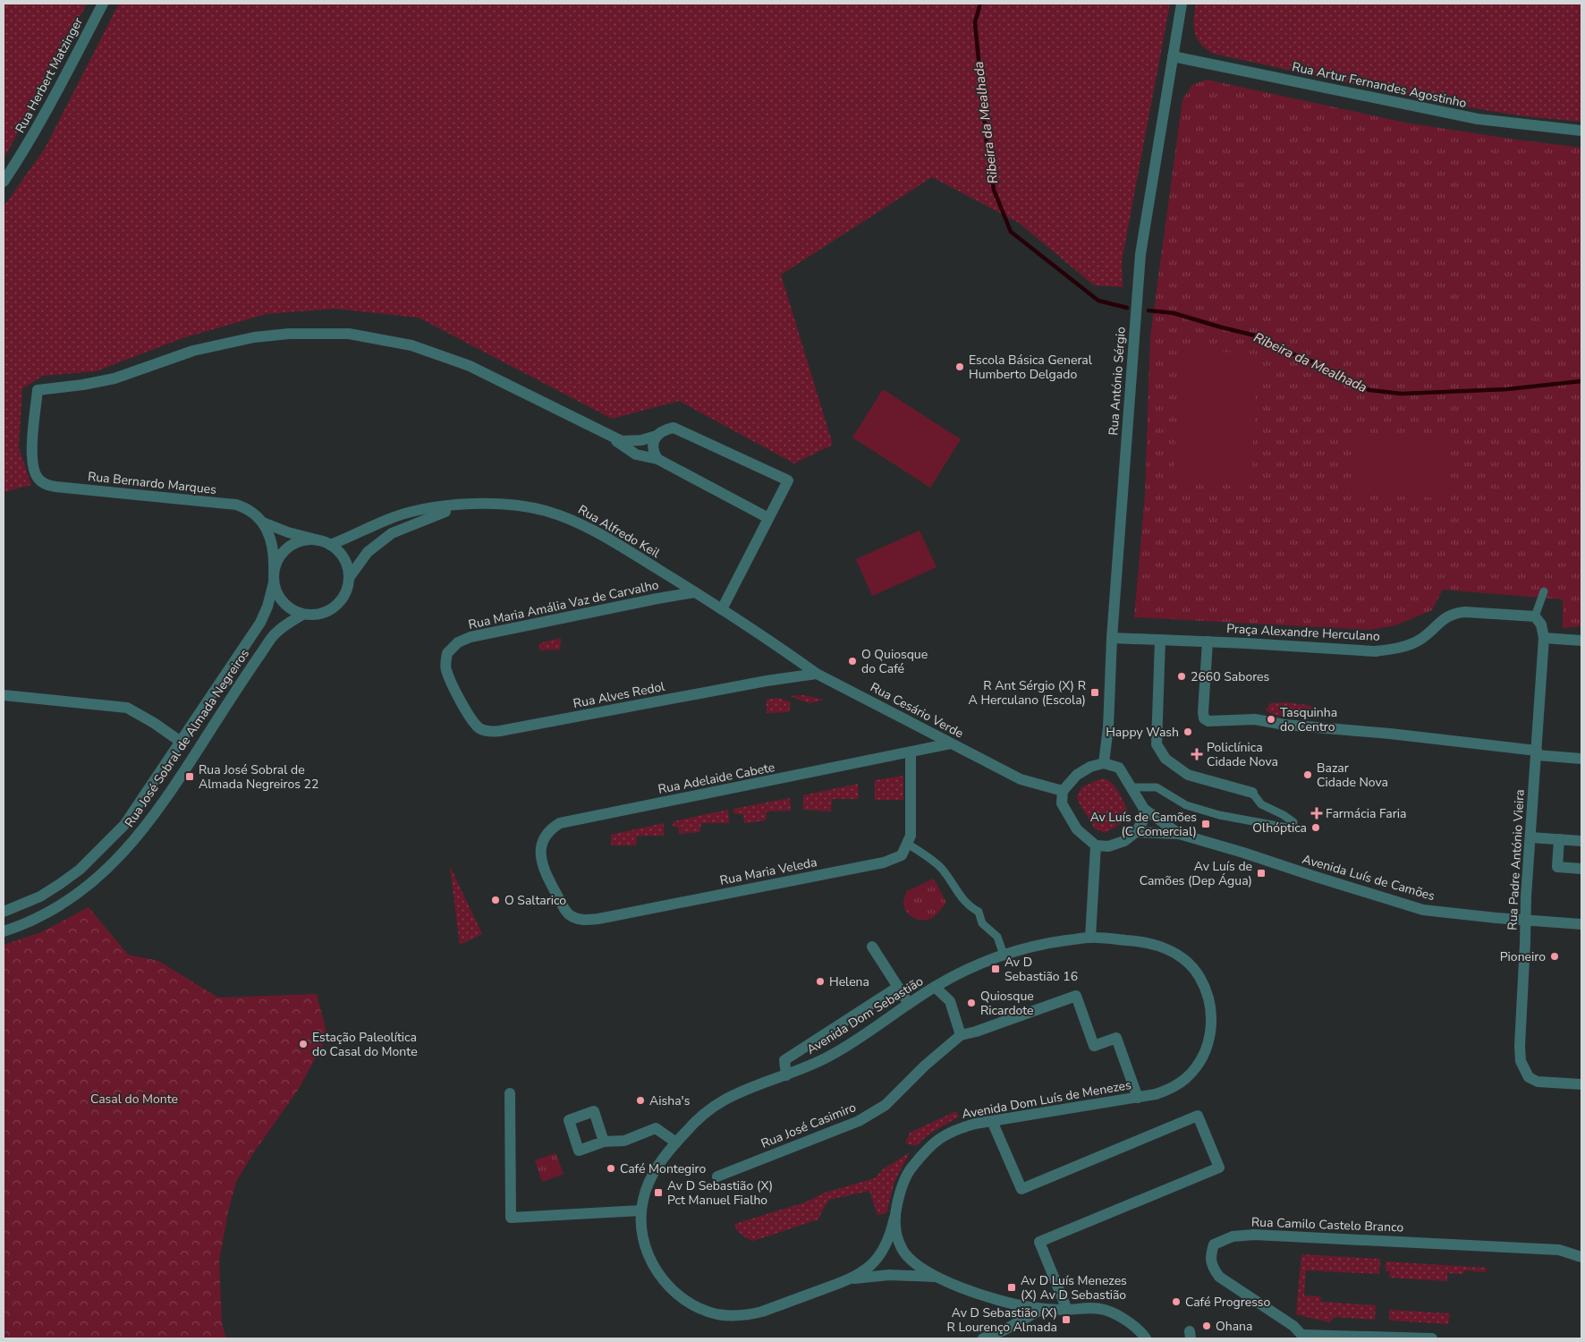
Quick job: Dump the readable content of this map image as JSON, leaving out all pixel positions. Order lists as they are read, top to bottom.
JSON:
{
  "streets": {
    "street": [
      "Rua Herbert Matzinger",
      "Rua Artur Fernandes Agostinho",
      "Rua António Sérgio",
      "Rua Bernardo Marques",
      "Rua Alfredo Keil",
      "Rua Maria Amália Vaz de Carvalho",
      "Praça Alexandre Herculano",
      "Rua Alves Redol",
      "Rua Cesário Verde",
      "Rua José Sobral de Almada Negreiros",
      "Rua Adelaide Cabete",
      "Rua Padre António Vieira",
      "Rua Maria Veleda",
      "Avenida Luís de Camões",
      "Avenida Dom Sebastião",
      "Avenida Dom Luís de Menezes",
      "Rua José Casimiro",
      "Rua Camilo Castelo Branco"
    ]
  },
  "crossings": [
    ["Rua Artur Fernandes Agostinho", "Rua António Sérgio"],
    ["Rua António Sérgio", "Praça Alexandre Herculano"],
    ["Rua António Sérgio", "Rua Cesário Verde"],
    ["Rua Bernardo Marques", "Rua Alfredo Keil"],
    ["Rua Bernardo Marques", "Rua José Sobral de Almada Negreiros"],
    ["Rua Alfredo Keil", "Rua Maria Amália Vaz de Carvalho"],
    ["Rua Alfredo Keil", "Rua Cesário Verde"],
    ["Rua Alfredo Keil", "Rua José Sobral de Almada Negreiros"],
    ["Rua Maria Amália Vaz de Carvalho", "Rua Alves Redol"],
    ["Praça Alexandre Herculano", "Rua Padre António Vieira"],
    ["Rua Alves Redol", "Rua Cesário Verde"],
    ["Rua Cesário Verde", "Rua Adelaide Cabete"],
    ["Rua Adelaide Cabete", "Rua Maria Veleda"],
    ["Rua Padre António Vieira", "Avenida Luís de Camões"],
    ["Avenida Dom Sebastião", "Avenida Dom Luís de Menezes"]
  ],
  "water": ["Ribeira da Mealhada"],
  "parks": ["Casal do Monte"],
  "places": {
    "other": [
      "Escola Básica General Humberto Delgado",
      "O Quiosque do Café",
      "2660 Sabores",
      "Tasquinha do Centro",
      "Happy Wash",
      "Bazar Cidade Nova",
      "Olhóptica",
      "O Saltarico",
      "Pioneiro",
      "Helena",
      "Quiosque Ricardote",
      "Estação Paleolítica do Casal do Monte",
      "Aisha's",
      "Café Montegiro",
      "Café Progresso",
      "Ohana"
    ],
    "transit": [
      "R Ant Sérgio (X) R A Herculano (Escola)",
      "Rua José Sobral de Almada Negreiros 22",
      "Av Luís de Camões (C Comercial)",
      "Av Luís de Camões (Dep Água)",
      "Av D Sebastião 16",
      "Av D Sebastião (X) Pct Manuel Fialho",
      "Av D Luís Menezes (X) Av D Sebastião",
      "Av D Sebastião (X) R Lourenço Almada"
    ],
    "health": ["Policlínica Cidade Nova", "Farmácia Faria"]
  }
}
